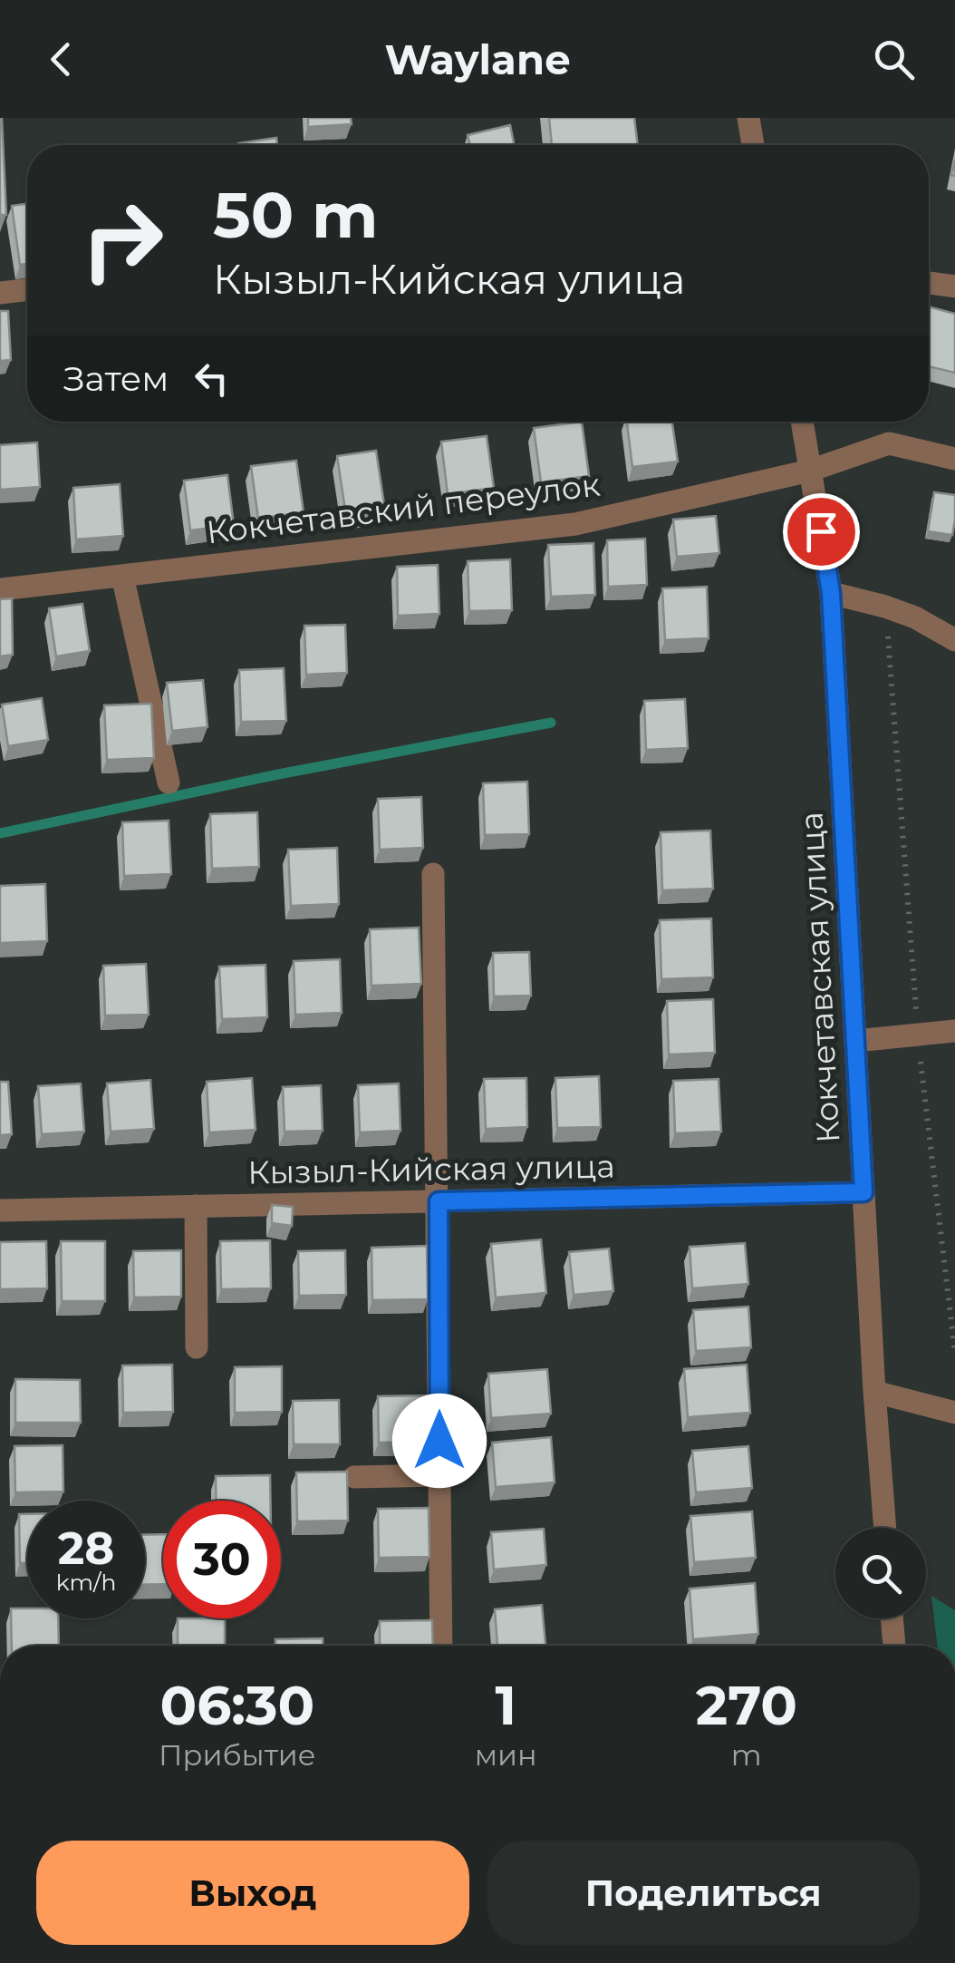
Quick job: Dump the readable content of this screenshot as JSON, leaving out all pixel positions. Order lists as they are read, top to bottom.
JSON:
{
  "streets": {
    "street": ["Кокчетавский переулок", "Кокчетавская улица", "Кызыл-Кийская улица"]
  },
  "crossings": [
    ["Кокчетавский переулок", "Кокчетавская улица"],
    ["Кокчетавская улица", "Кызыл-Кийская улица"]
  ],
  "page": {
    "header": "Waylane",
    "turn": ["50 m", "Кызыл-Кийская улица"],
    "then": "Затем",
    "speed": "28 km/h",
    "limit": "30",
    "eta": [
      "06:30",
      "Прибытие",
      "1",
      "мин",
      "270",
      "m"
    ],
    "buttons": ["Выход", "Поделиться"]
  }
}
